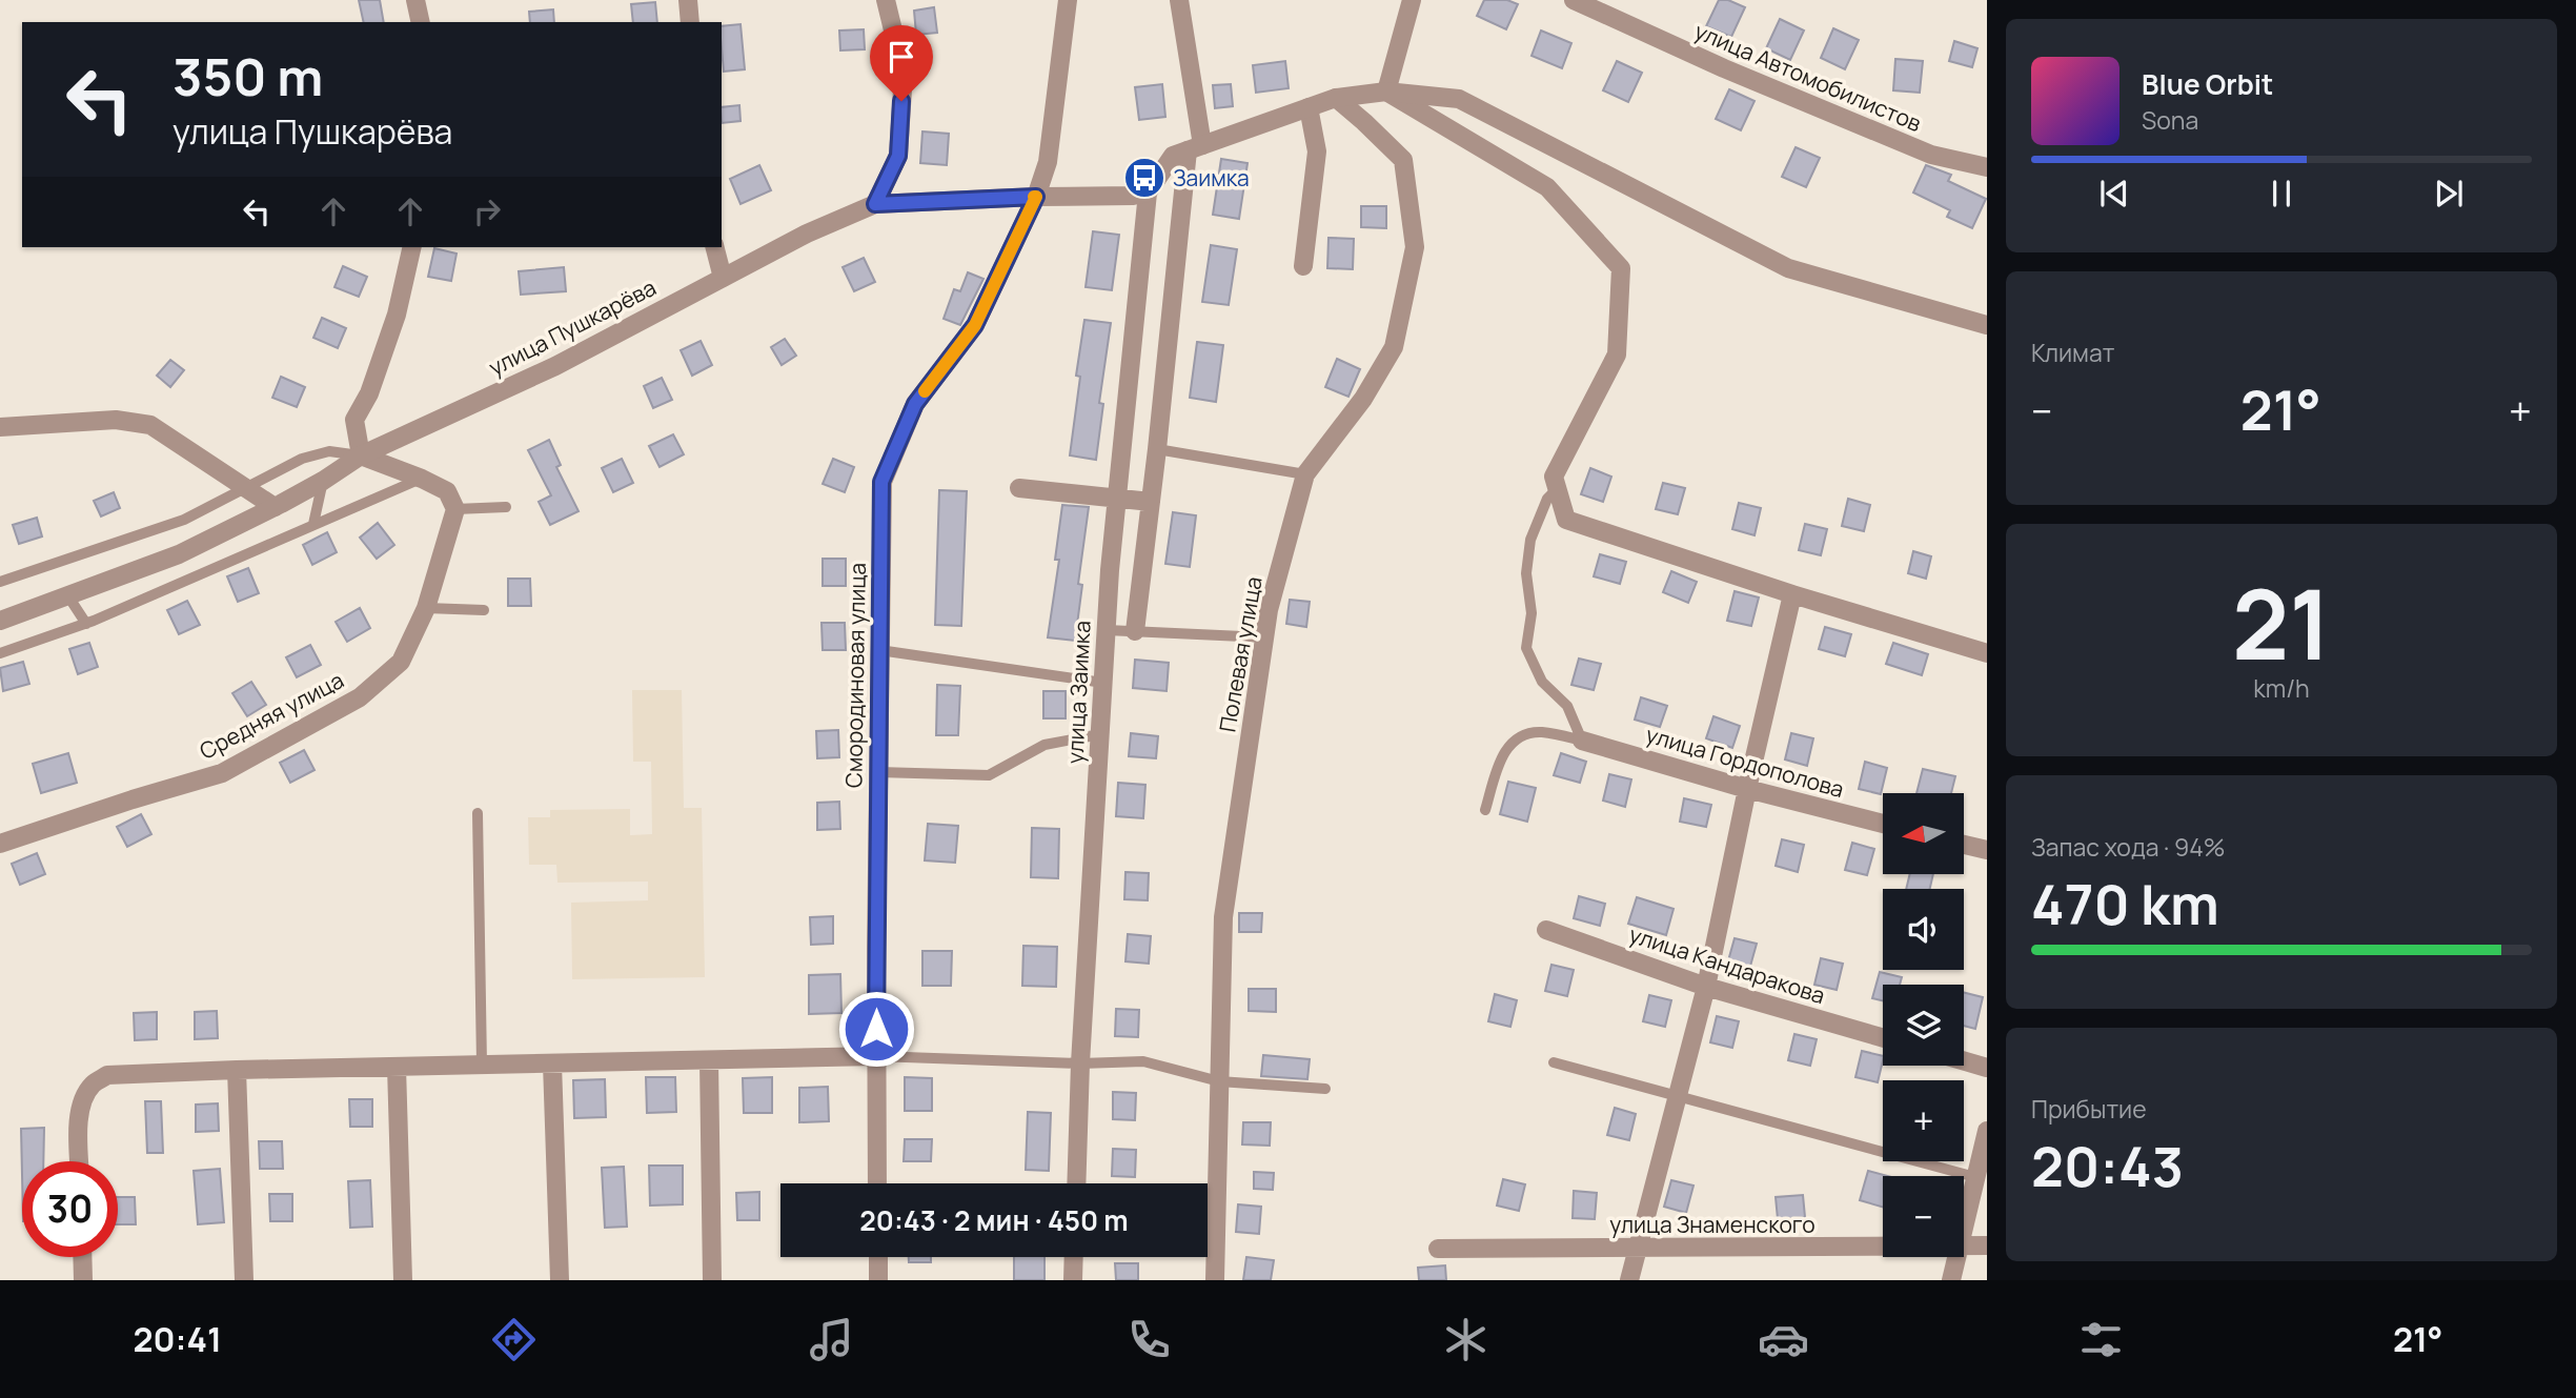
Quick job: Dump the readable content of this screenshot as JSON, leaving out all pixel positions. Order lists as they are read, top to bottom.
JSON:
{
  "streets": {
    "street": [
      "улица Автомобилистов",
      "улица Пушкарёва",
      "Полевая улица",
      "Смородиновая улица",
      "улица Заимка",
      "Средняя улица",
      "улица Гордополова",
      "улица Кандаракова",
      "улица Знаменского"
    ]
  },
  "crossings": [
    ["улица Пушкарёва", "Смородиновая улица"],
    ["улица Пушкарёва", "улица Заимка"]
  ],
  "places": {
    "bus stop": ["Заимка"]
  },
  "north": "left",
  "page": {
    "turn": ["350 m", "улица Пушкарёва"],
    "song": ["Blue Orbit", "Sona"],
    "tile": [
      "Климат",
      ["21", "km/h"],
      ["Запас хода · 94%", "470 km"],
      ["Прибытие", "20:43"]
    ],
    "heat": ["−", "21°", "+"],
    "map_buttons": ["+", "−"],
    "limit": "30",
    "trip": "20:43 · 2 мин · 450 m",
    "tabs": ["20:41", "21°"]
  }
}
